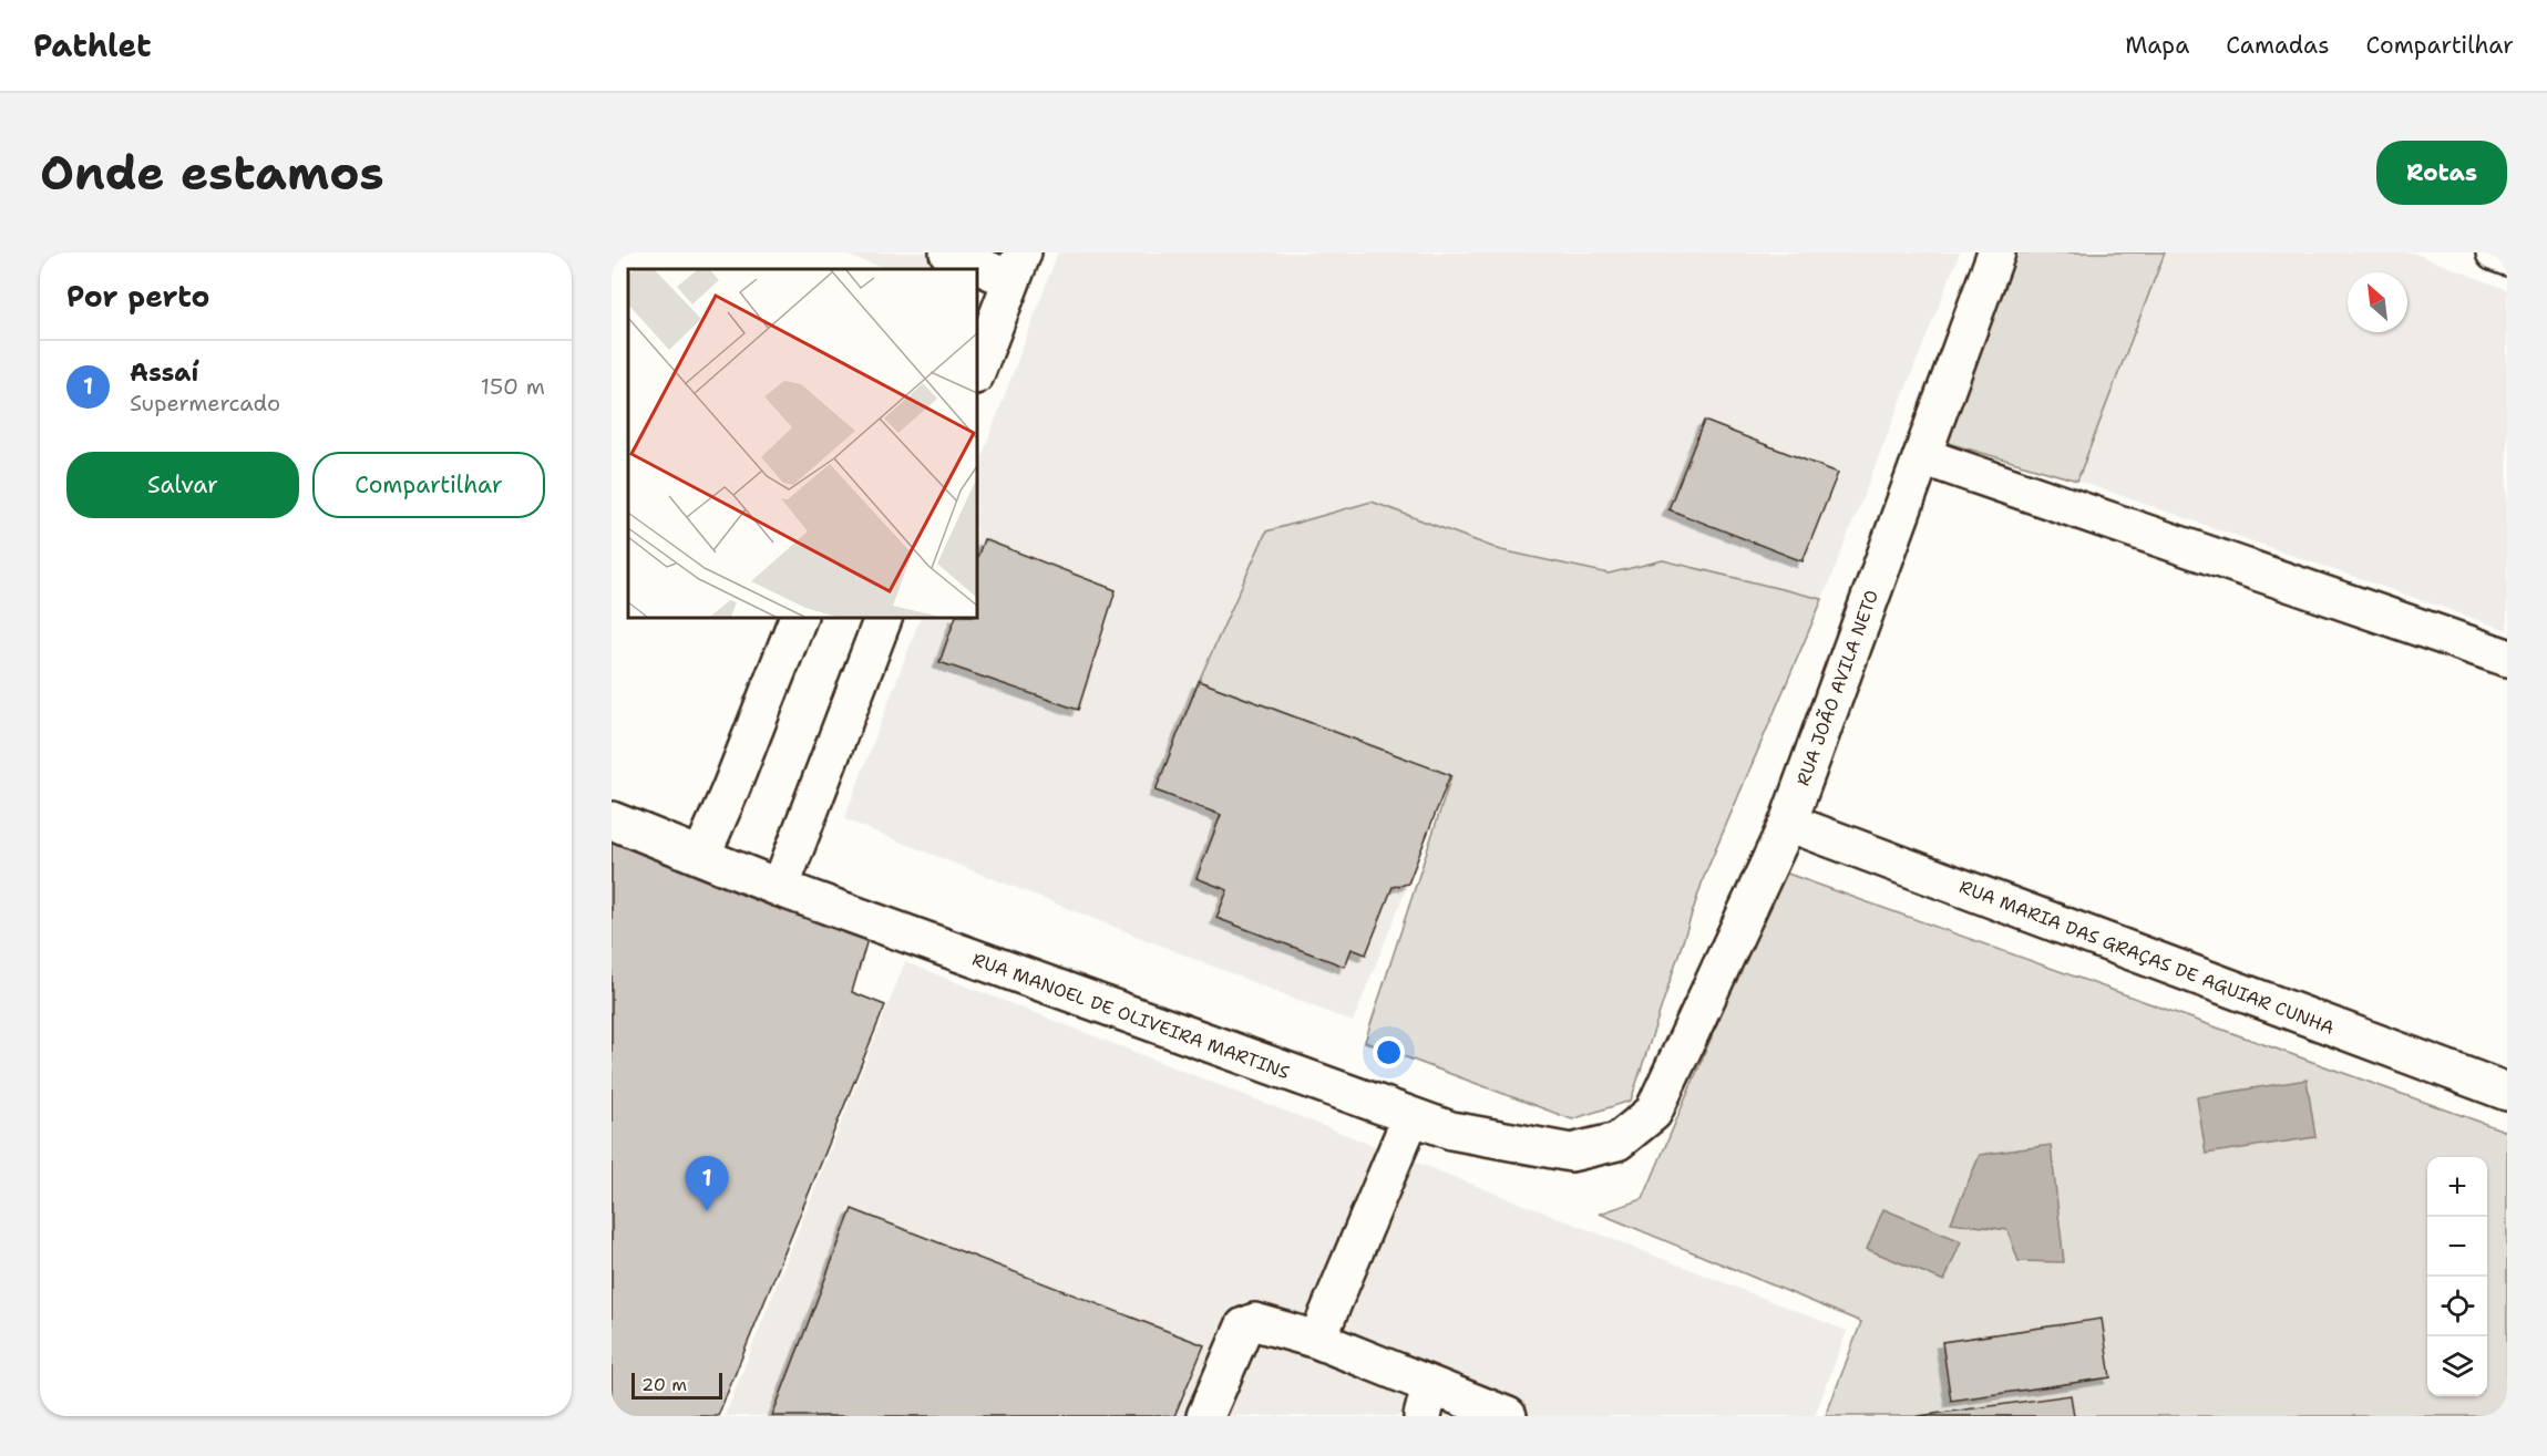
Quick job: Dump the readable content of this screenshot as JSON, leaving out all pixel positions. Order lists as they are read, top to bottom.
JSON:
{
  "streets": {
    "street": ["RUA JOÃO AVILA NETO", "RUA MARIA DAS GRAÇAS DE AGUIAR CUNHA", "RUA MANOEL DE OLIVEIRA MARTINS"]
  },
  "crossings": [
    ["RUA JOÃO AVILA NETO", "RUA MARIA DAS GRAÇAS DE AGUIAR CUNHA"],
    ["RUA JOÃO AVILA NETO", "RUA MANOEL DE OLIVEIRA MARTINS"]
  ],
  "scale_bar": "20 m",
  "north": "top left",
  "page": {
    "header": "Pathlet",
    "nav": ["Mapa", "Camadas", "Compartilhar"],
    "buttons": [
      "Rotas",
      ["Salvar", "Compartilhar"]
    ],
    "title": "Onde estamos",
    "heading": "Por perto",
    "list": [
      {
        "mark": "1",
        "name": "Assaí",
        "note": "Supermercado",
        "value": "150 m"
      }
    ],
    "pins": "1",
    "map_buttons": ["+", "−"],
    "scale": "20 m"
  }
}
